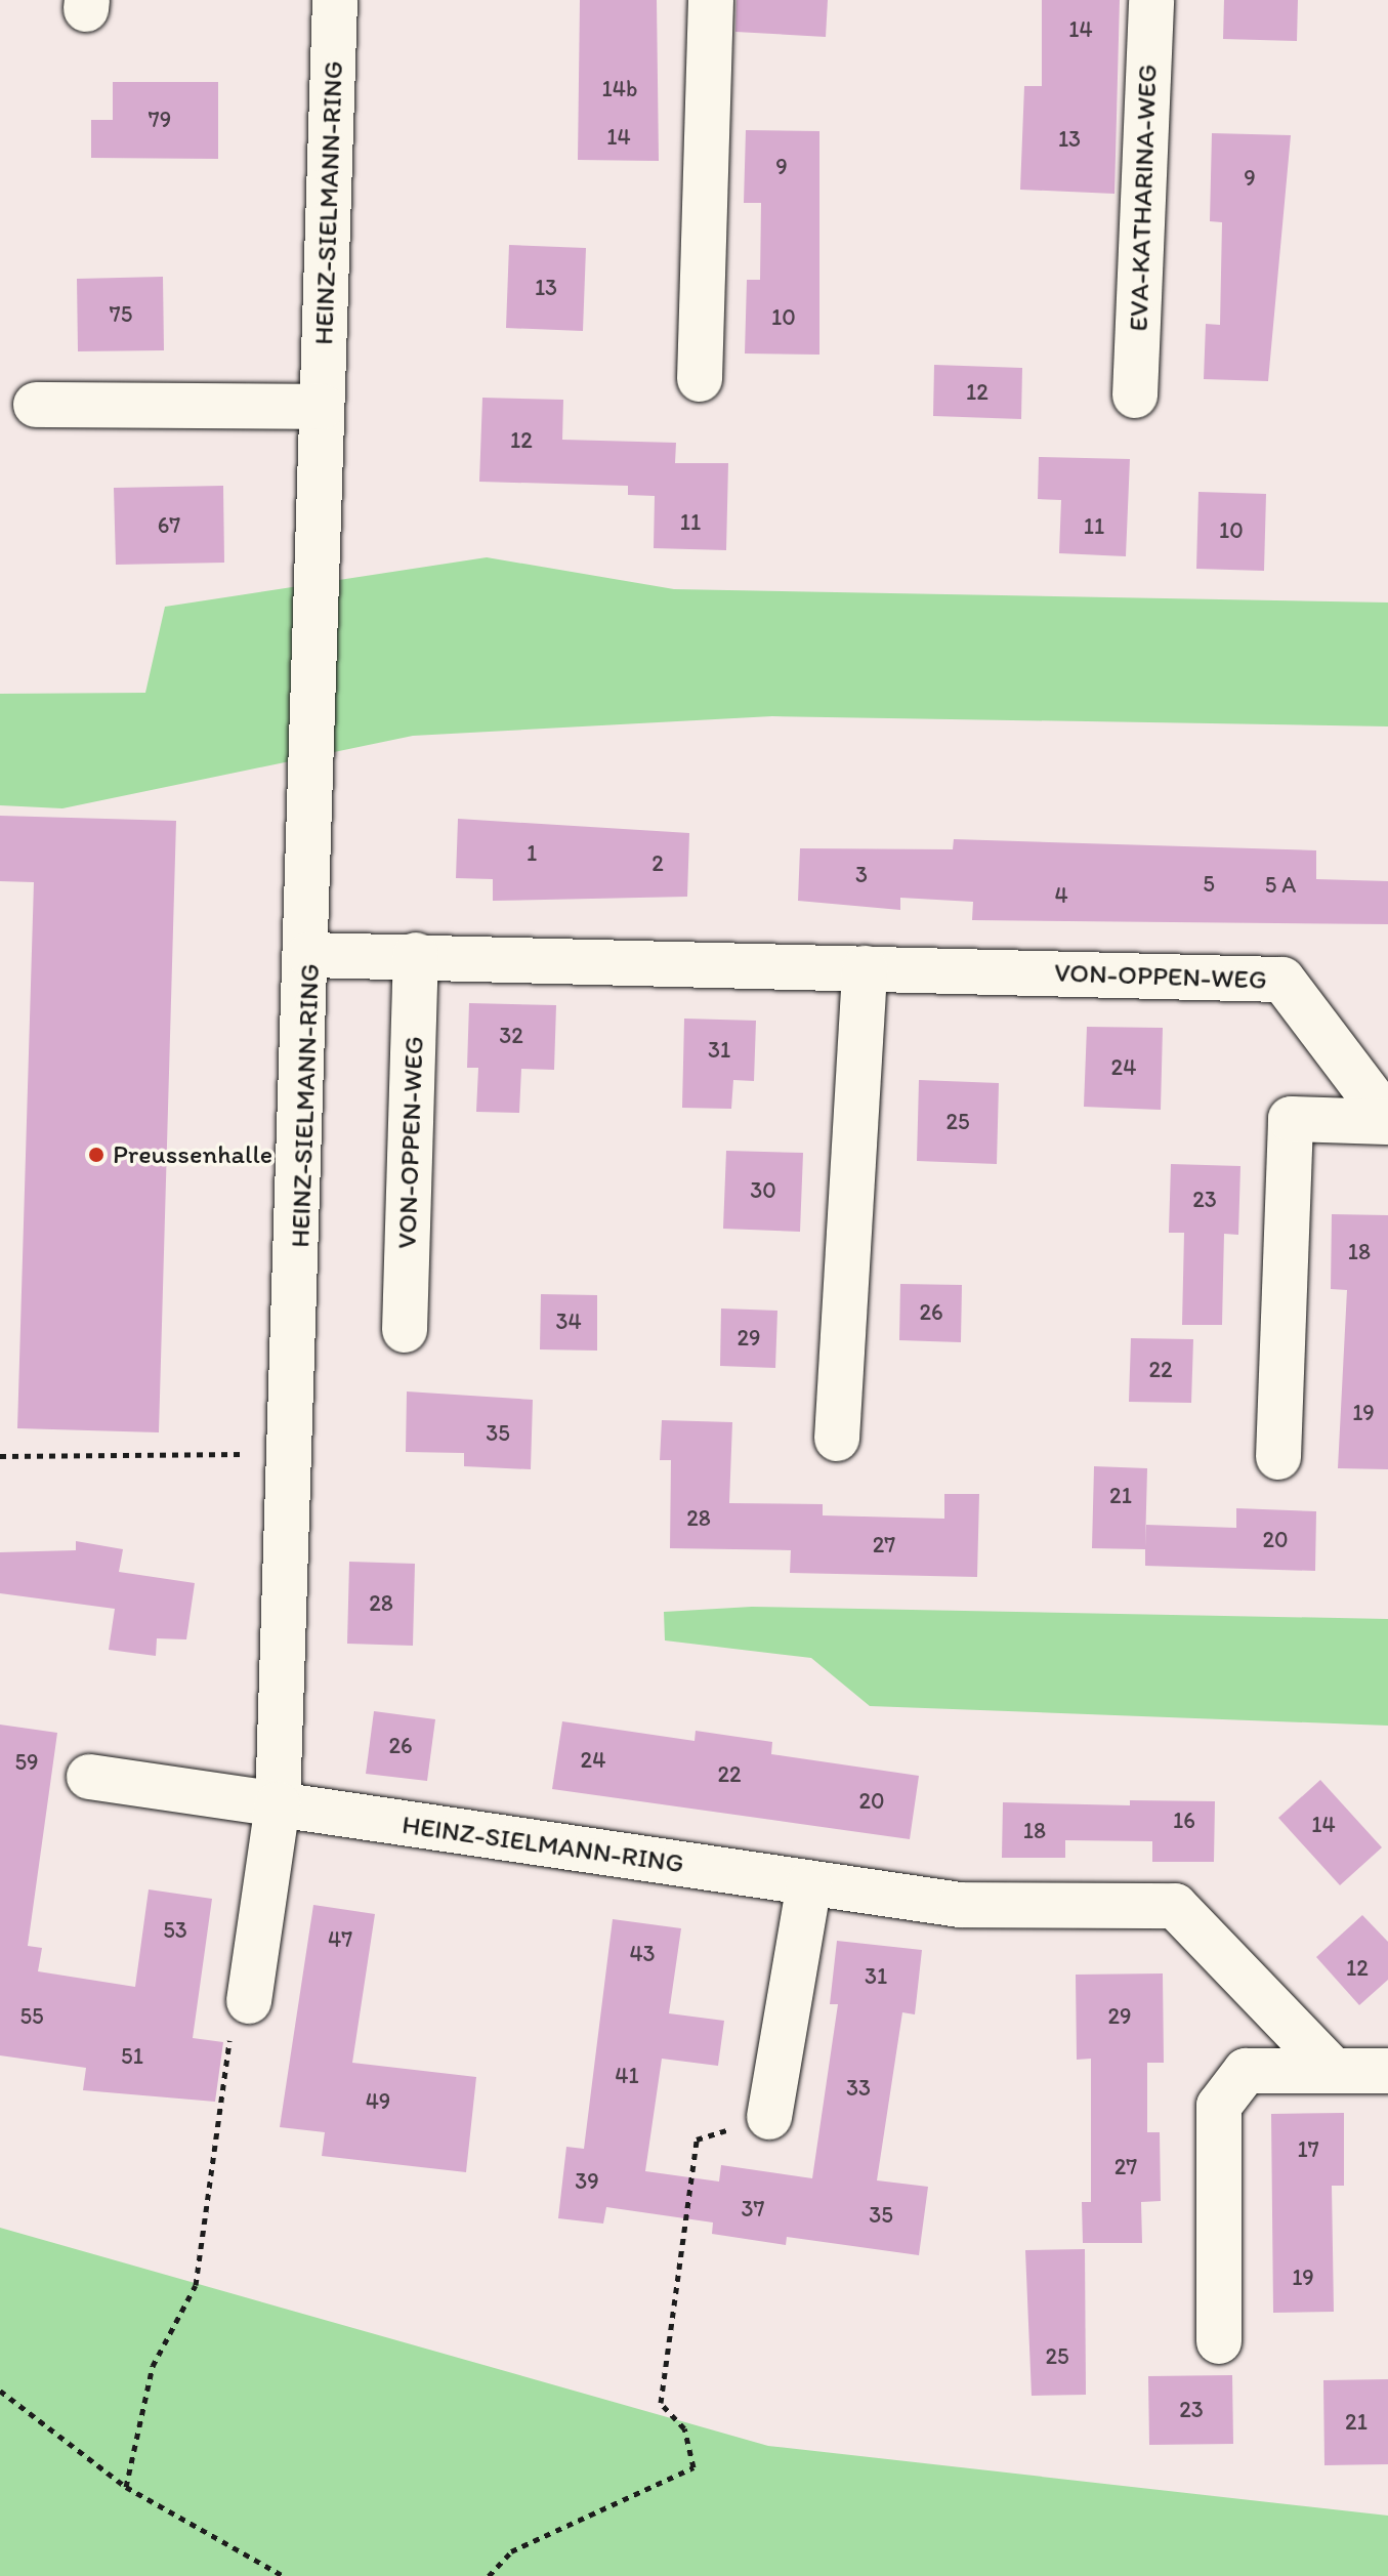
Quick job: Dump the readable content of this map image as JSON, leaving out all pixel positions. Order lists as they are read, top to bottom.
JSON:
{
  "streets": {
    "street": ["EVA-KATHARINA-WEG", "HEINZ-SIELMANN-RING", "VON-OPPEN-WEG"]
  },
  "crossings": [
    ["HEINZ-SIELMANN-RING", "VON-OPPEN-WEG"]
  ],
  "places": ["Preussenhalle"],
  "house_numbers": [
    "14",
    "14b",
    "79",
    "14",
    "13",
    "9",
    "9",
    "13",
    "75",
    "10",
    "12",
    "12",
    "11",
    "67",
    "11",
    "10",
    "1",
    "2",
    "3",
    "5",
    "5 A",
    "4",
    "32",
    "31",
    "24",
    "25",
    "30",
    "23",
    "18",
    "26",
    "34",
    "29",
    "22",
    "19",
    "35",
    "21",
    "28",
    "20",
    "27",
    "28",
    "26",
    "24",
    "59",
    "22",
    "20",
    "16",
    "14",
    "18",
    "53",
    "47",
    "43",
    "12",
    "31",
    "55",
    "29",
    "51",
    "41",
    "33",
    "49",
    "17",
    "27",
    "39",
    "37",
    "35",
    "19",
    "25",
    "23",
    "21"
  ]
}
